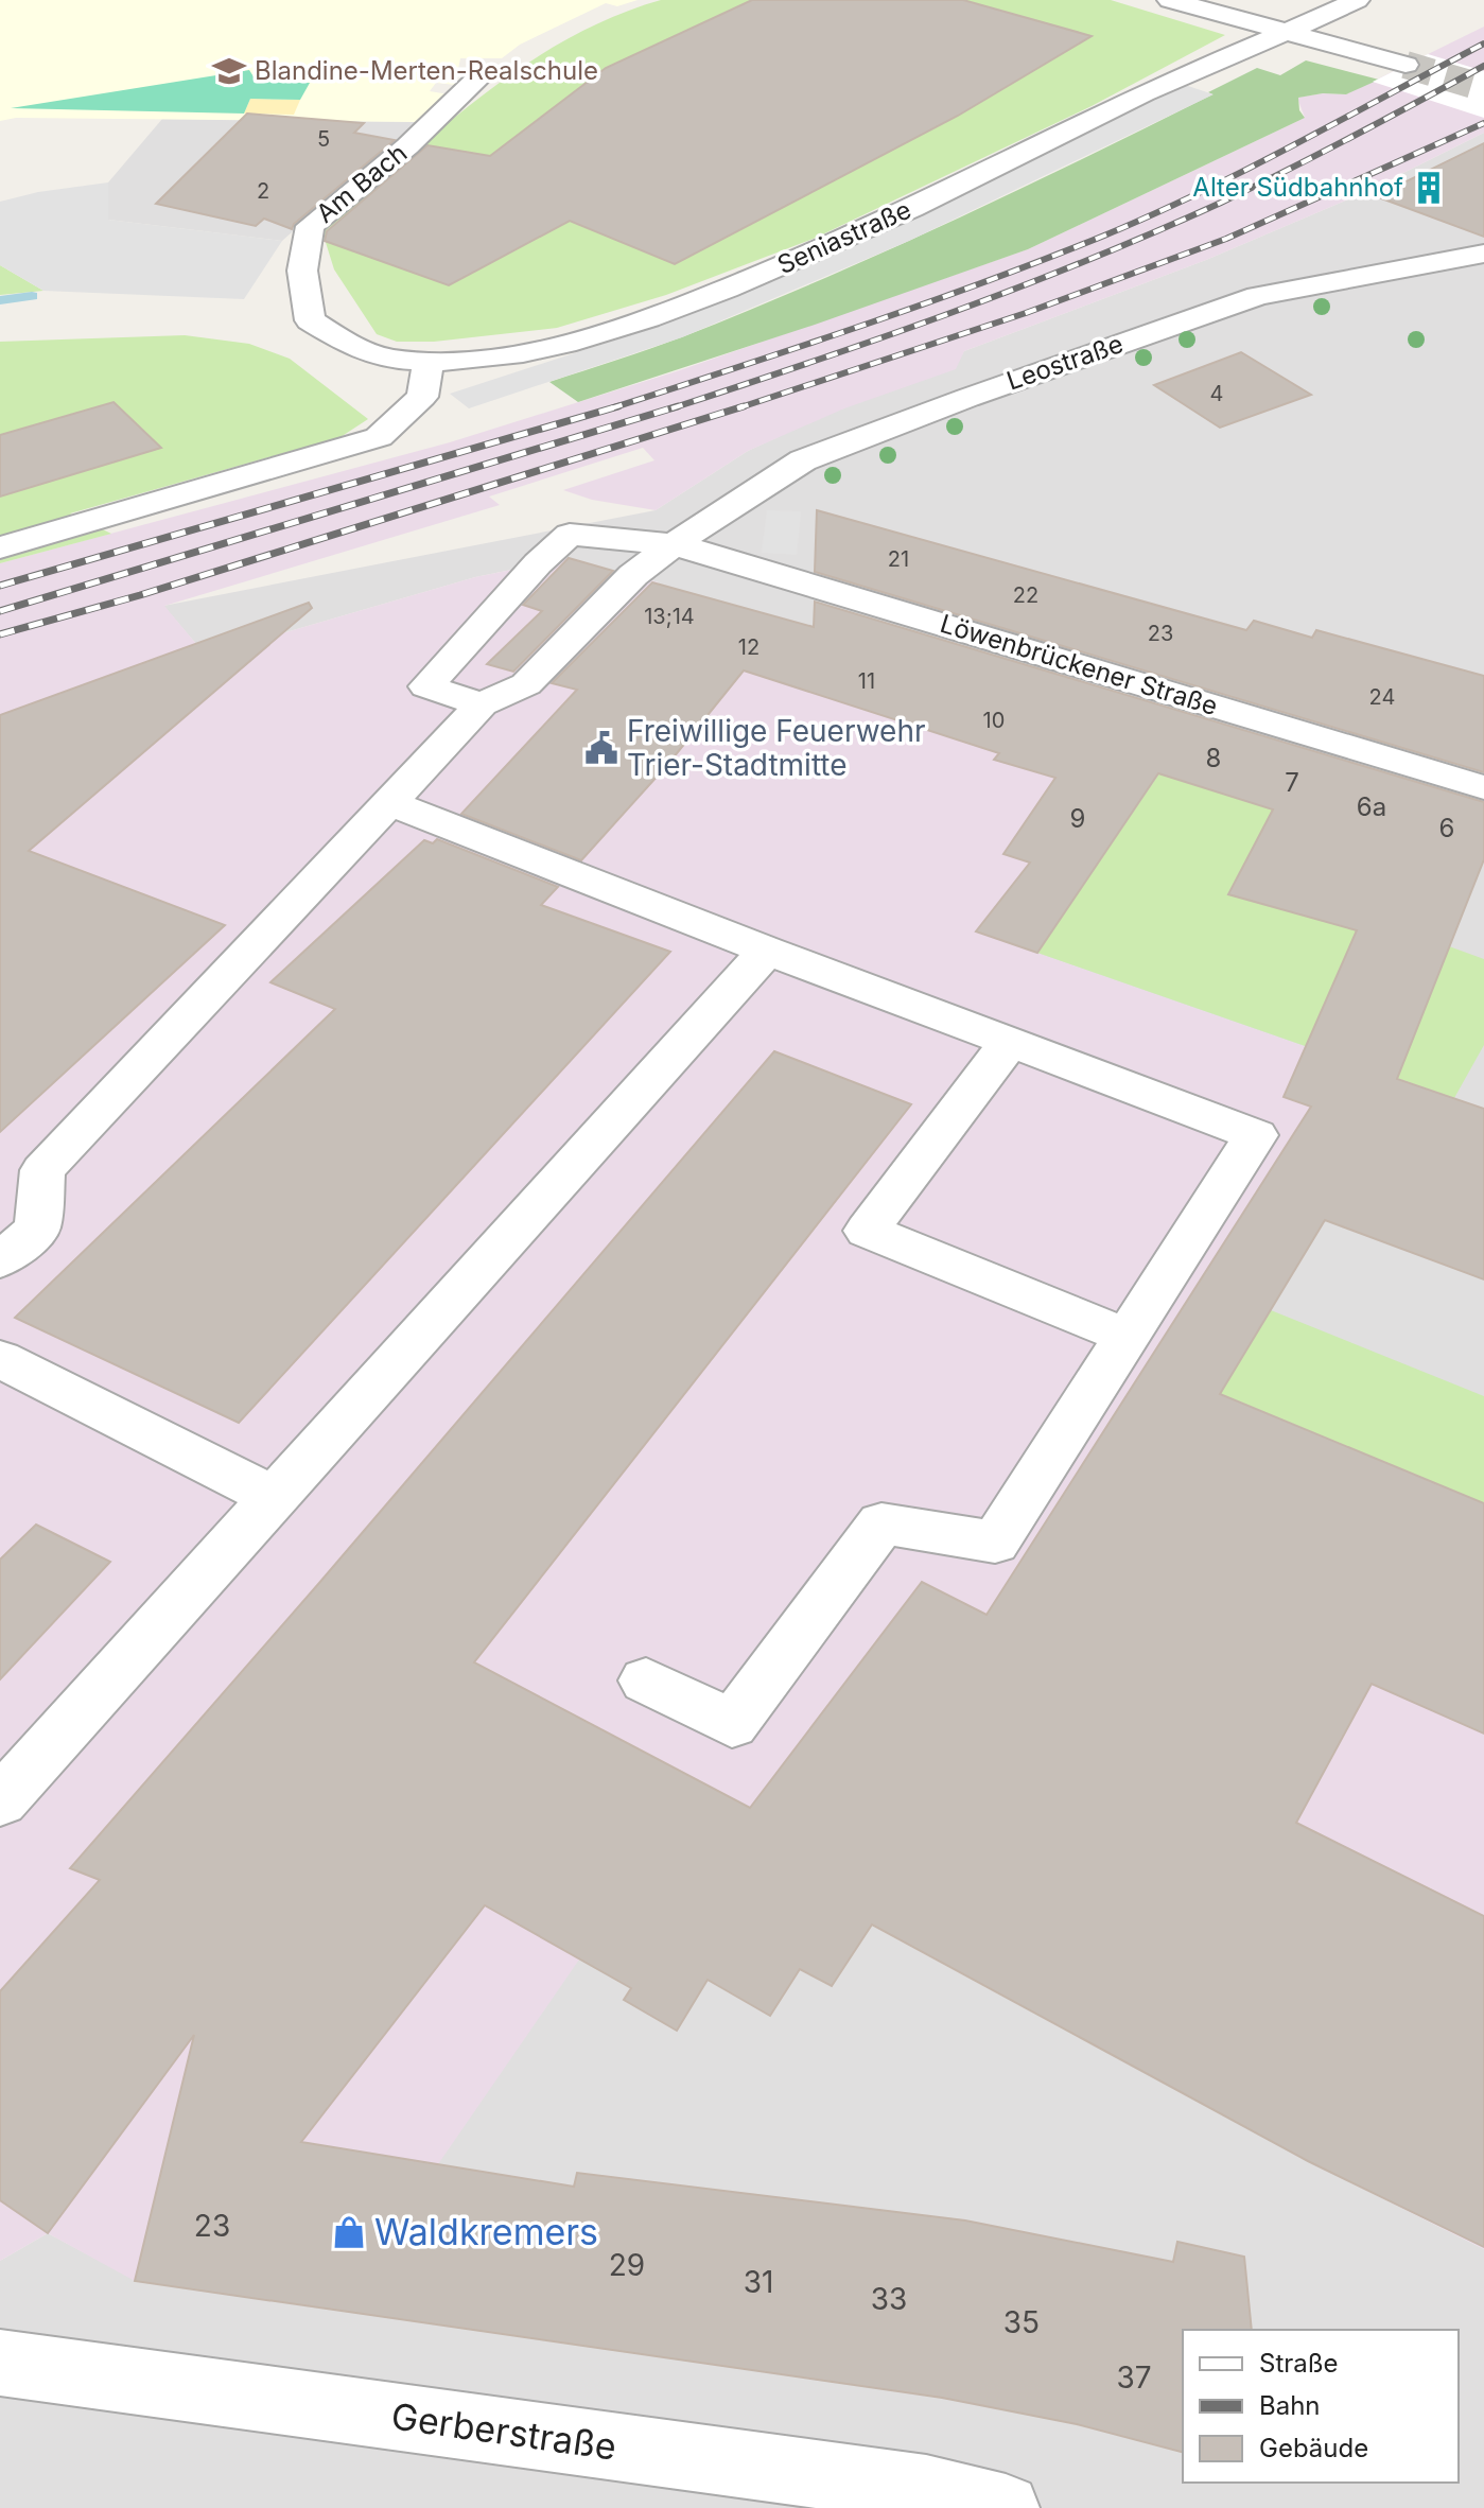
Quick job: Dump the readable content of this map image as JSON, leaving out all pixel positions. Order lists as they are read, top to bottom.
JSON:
{
  "streets": {
    "street": [
      "Am Bach",
      "Seniastraße",
      "Leostraße",
      "Löwenbrückener Straße",
      "Gerberstraße"
    ]
  },
  "crossings": [
    ["Am Bach", "Seniastraße"],
    ["Leostraße", "Löwenbrückener Straße"]
  ],
  "places": {
    "school or university": ["Blandine-Merten-Realschule"],
    "building": ["Alter Südbahnhof"],
    "public building": ["Freiwillige Feuerwehr Trier-Stadtmitte"],
    "shop": ["Waldkremers"]
  },
  "house_numbers": [
    "5",
    "2",
    "4",
    "21",
    "22",
    "13;14",
    "23",
    "12",
    "11",
    "24",
    "10",
    "8",
    "7",
    "6a",
    "9",
    "6",
    "23",
    "29",
    "31",
    "33",
    "35",
    "37"
  ],
  "legend": ["Straße", "Bahn", "Gebäude"]
}
